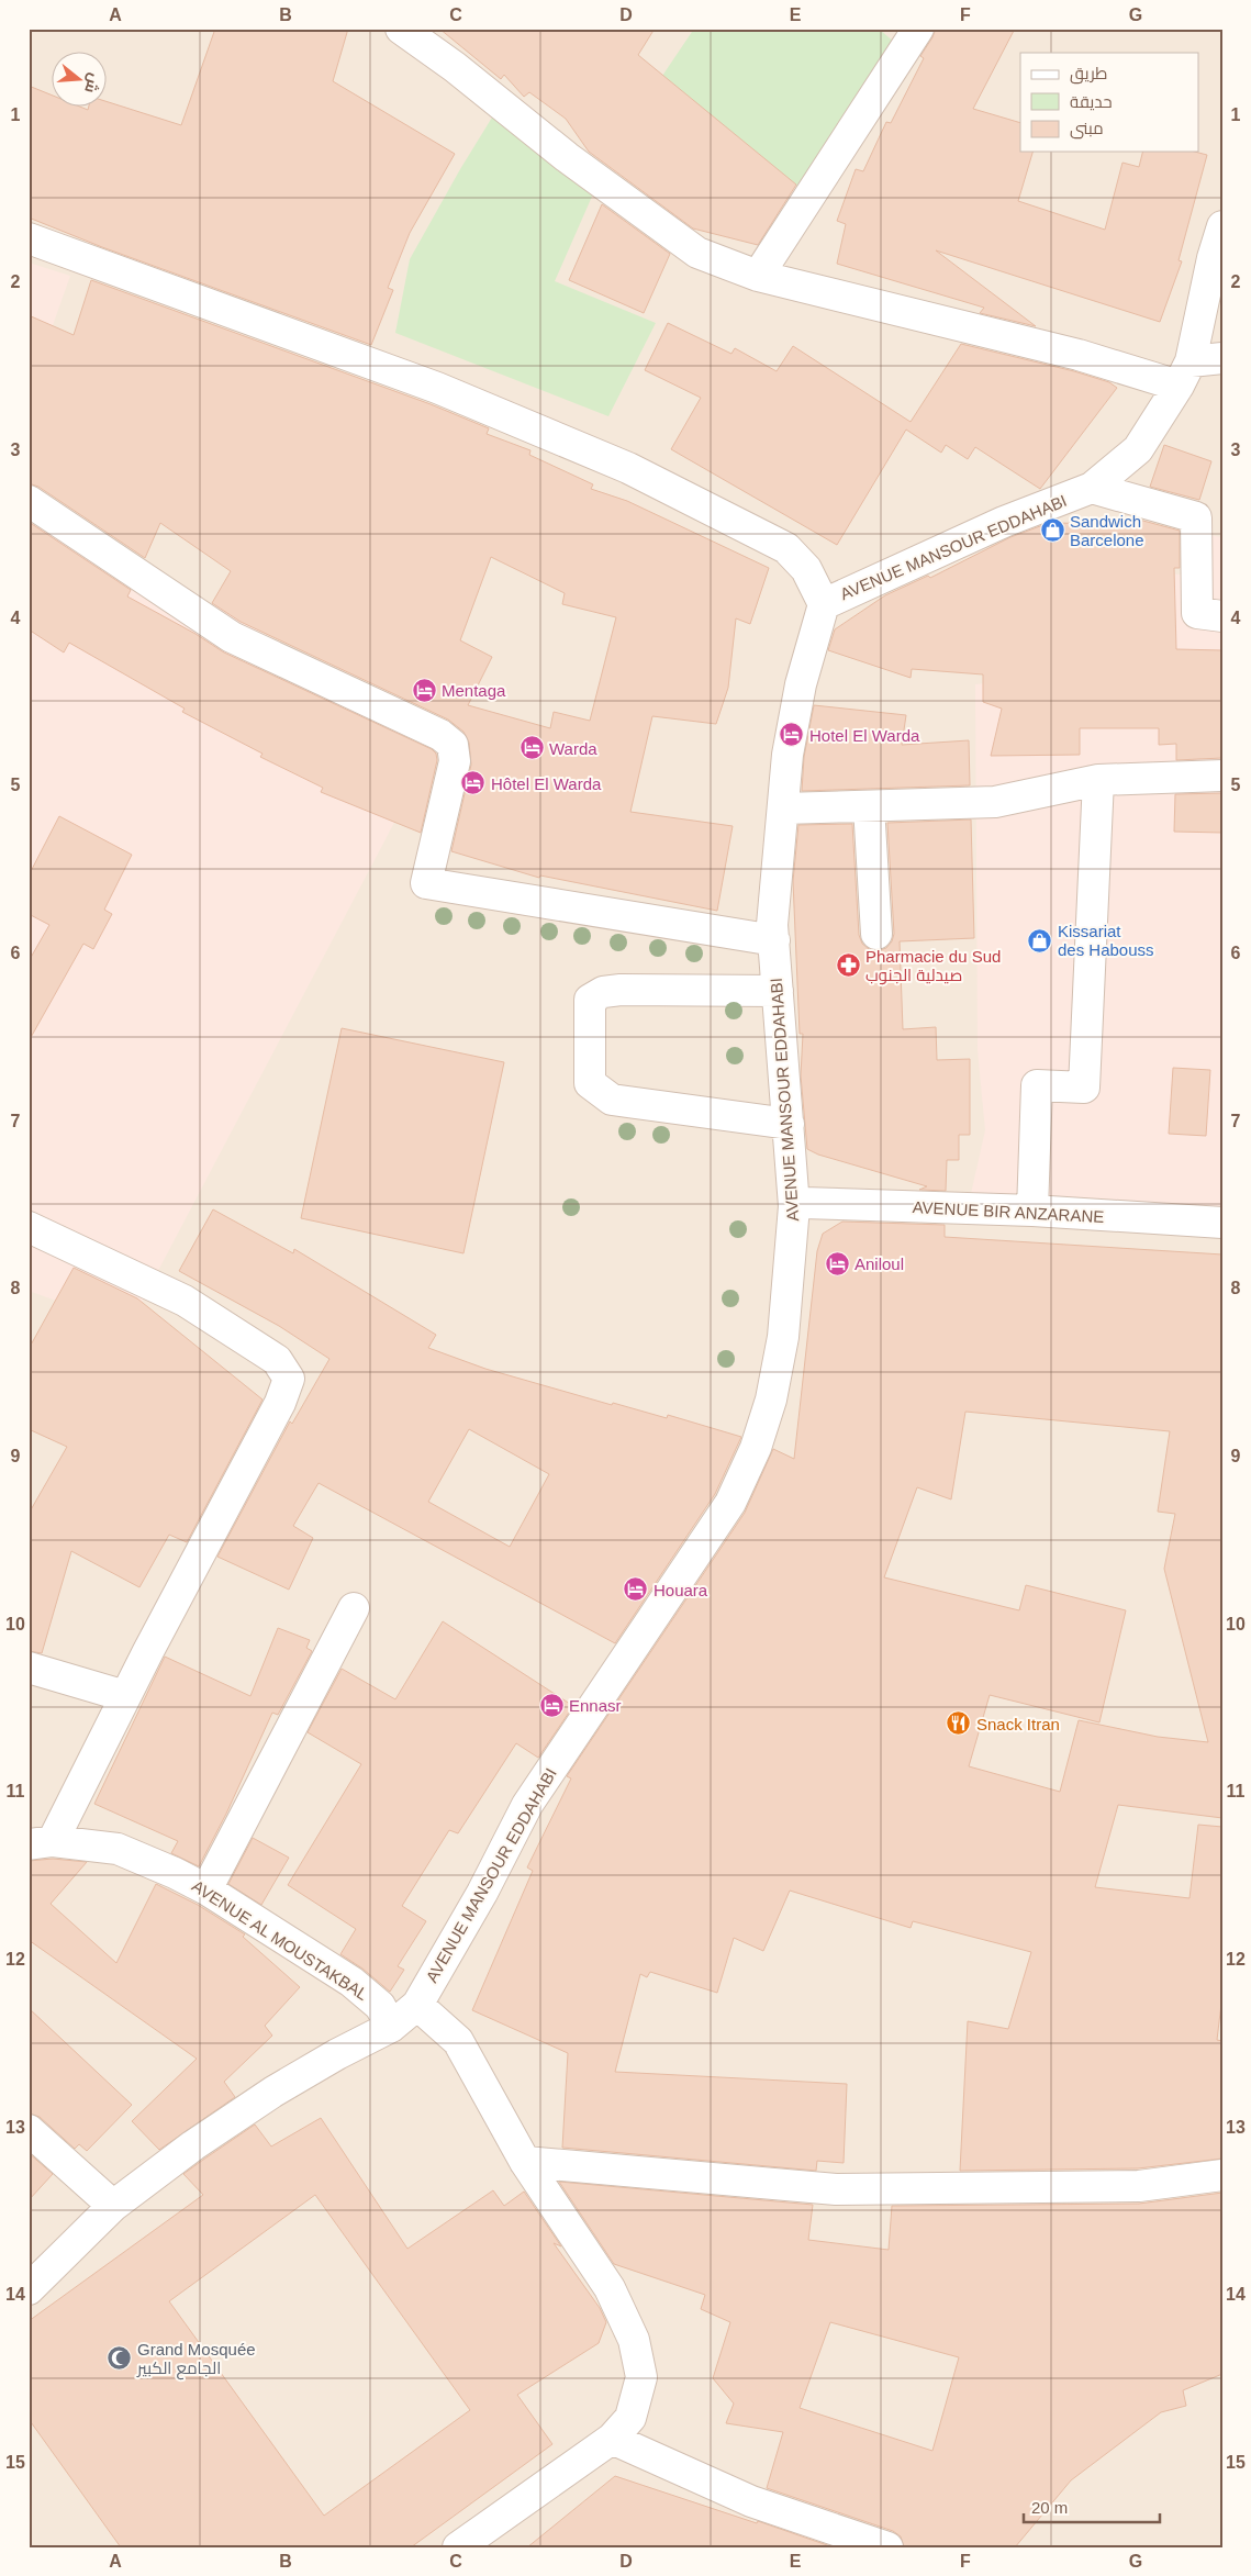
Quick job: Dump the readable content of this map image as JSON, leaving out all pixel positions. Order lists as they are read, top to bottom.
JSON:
{
  "streets": {
    "street": ["AVENUE MANSOUR EDDAHABI", "AVENUE BIR ANZARANE", "AVENUE AL MOUSTAKBAL"]
  },
  "crossings": [
    ["AVENUE MANSOUR EDDAHABI", "AVENUE BIR ANZARANE"],
    ["AVENUE MANSOUR EDDAHABI", "AVENUE AL MOUSTAKBAL"]
  ],
  "places": {
    "shop": ["Sandwich Barcelone", "Kissariat des Habouss"],
    "hotel": [
      "Mentaga",
      "Hotel El Warda",
      "Warda",
      "Hôtel El Warda",
      "Aniloul",
      "Houara",
      "Ennasr"
    ],
    "pharmacy": ["Pharmacie du Sud صيدلية الجنوب"],
    "restaurant": ["Snack Itran"],
    "mosque": ["Grand Mosquée الجامع الكبير"]
  },
  "legend": ["طريق", "حديقة", "مبنى"],
  "scale_bar": "20 m",
  "north": "right",
  "grid": {
    "columns": [
      "A",
      "B",
      "C",
      "D",
      "E",
      "F",
      "G"
    ],
    "rows": [
      "1",
      "2",
      "3",
      "4",
      "5",
      "6",
      "7",
      "8",
      "9",
      "10",
      "11",
      "12",
      "13",
      "14",
      "15"
    ]
  }
}
